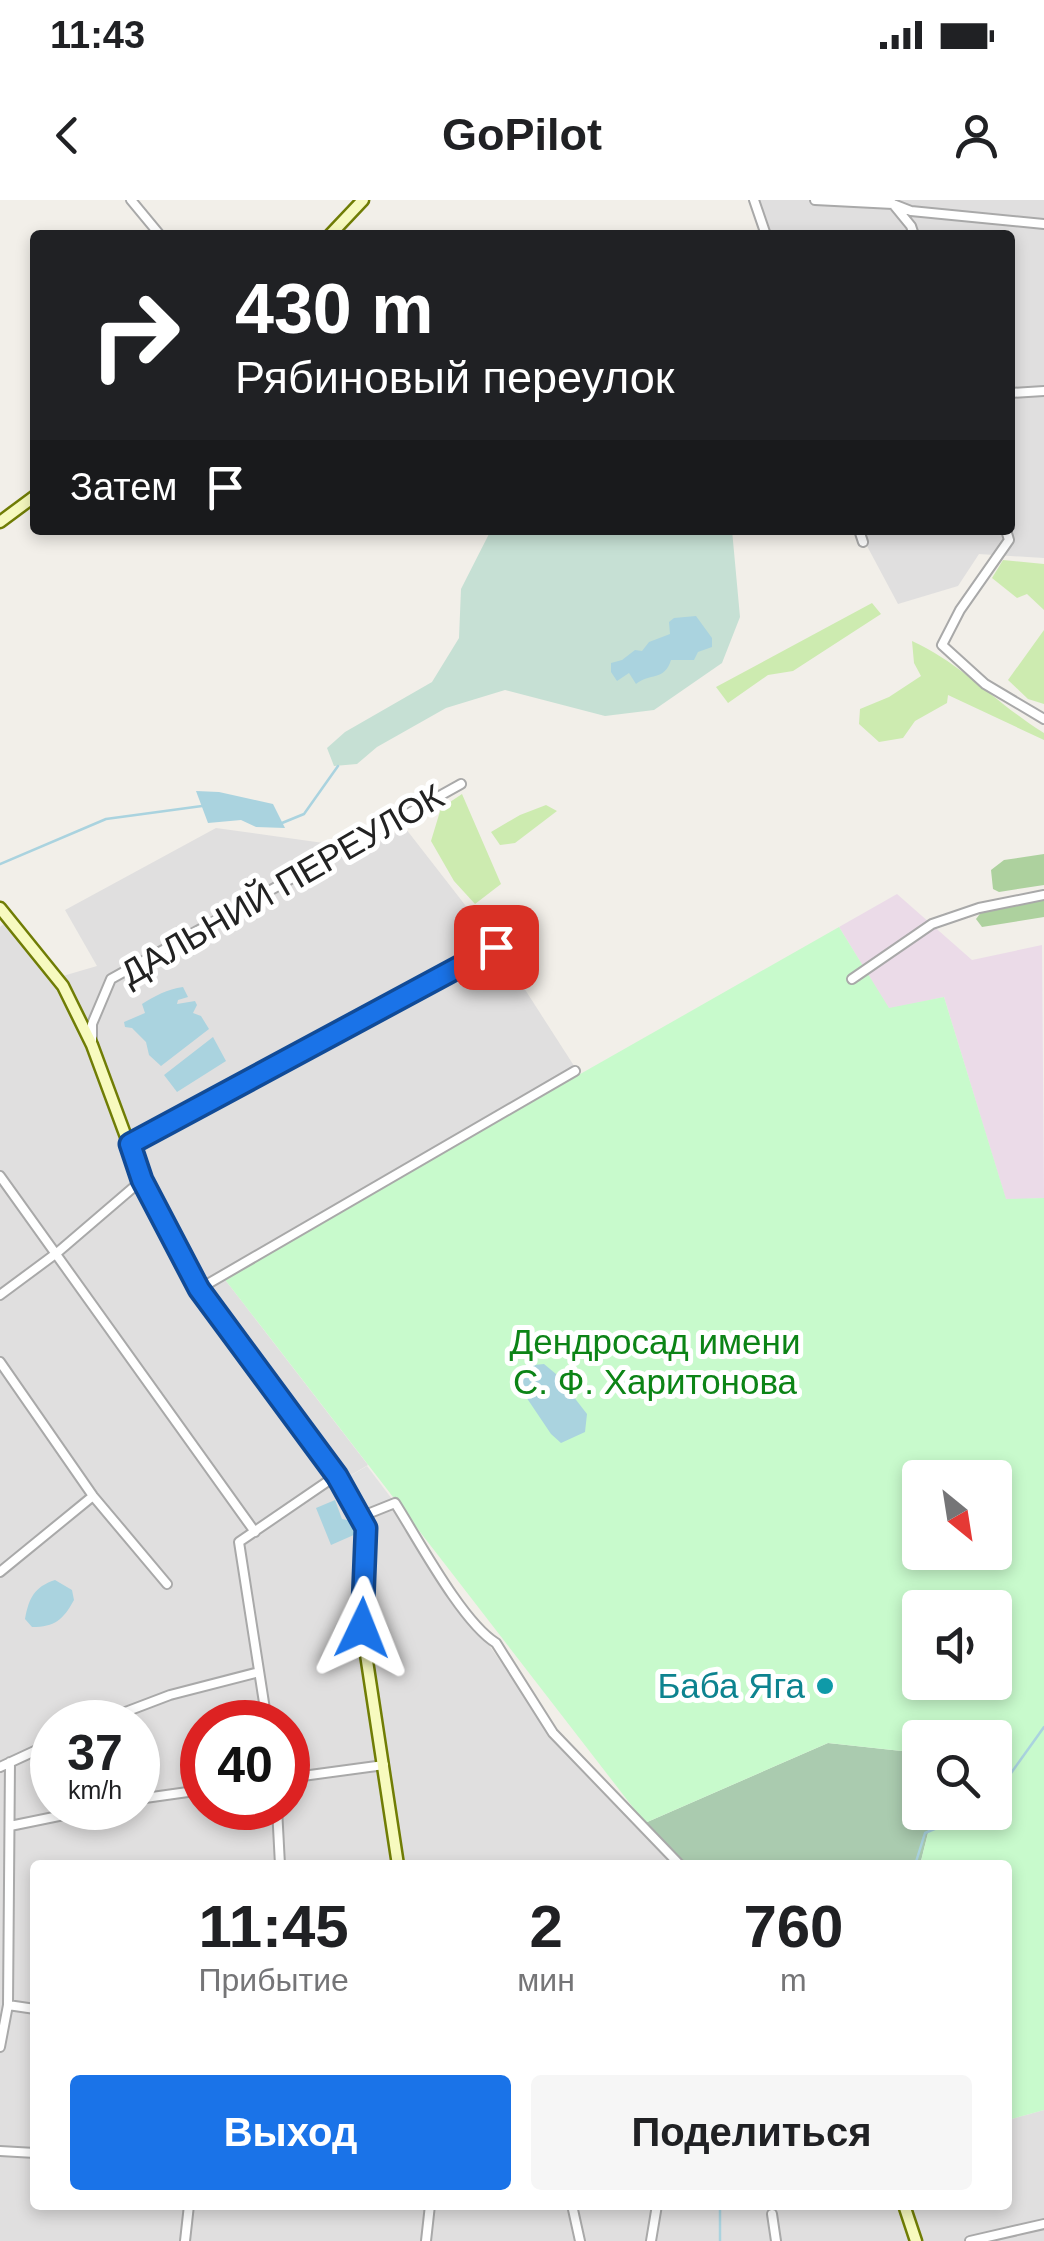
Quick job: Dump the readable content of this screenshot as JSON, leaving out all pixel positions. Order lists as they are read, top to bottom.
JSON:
{
  "streets": {
    "street": ["ДАЛЬНИЙ ПЕРЕУЛОК"]
  },
  "parks": ["Дендросад имени С. Ф. Харитонова"],
  "places": ["Баба Яга"],
  "north": "bottom right",
  "page": {
    "status": "11:43",
    "header": "GoPilot",
    "turn": ["430 m", "Рябиновый переулок"],
    "then": "Затем",
    "speed": "37 km/h",
    "limit": "40",
    "eta": [
      "11:45",
      "Прибытие",
      "2",
      "мин",
      "760",
      "m"
    ],
    "buttons": ["Выход", "Поделиться"]
  }
}
